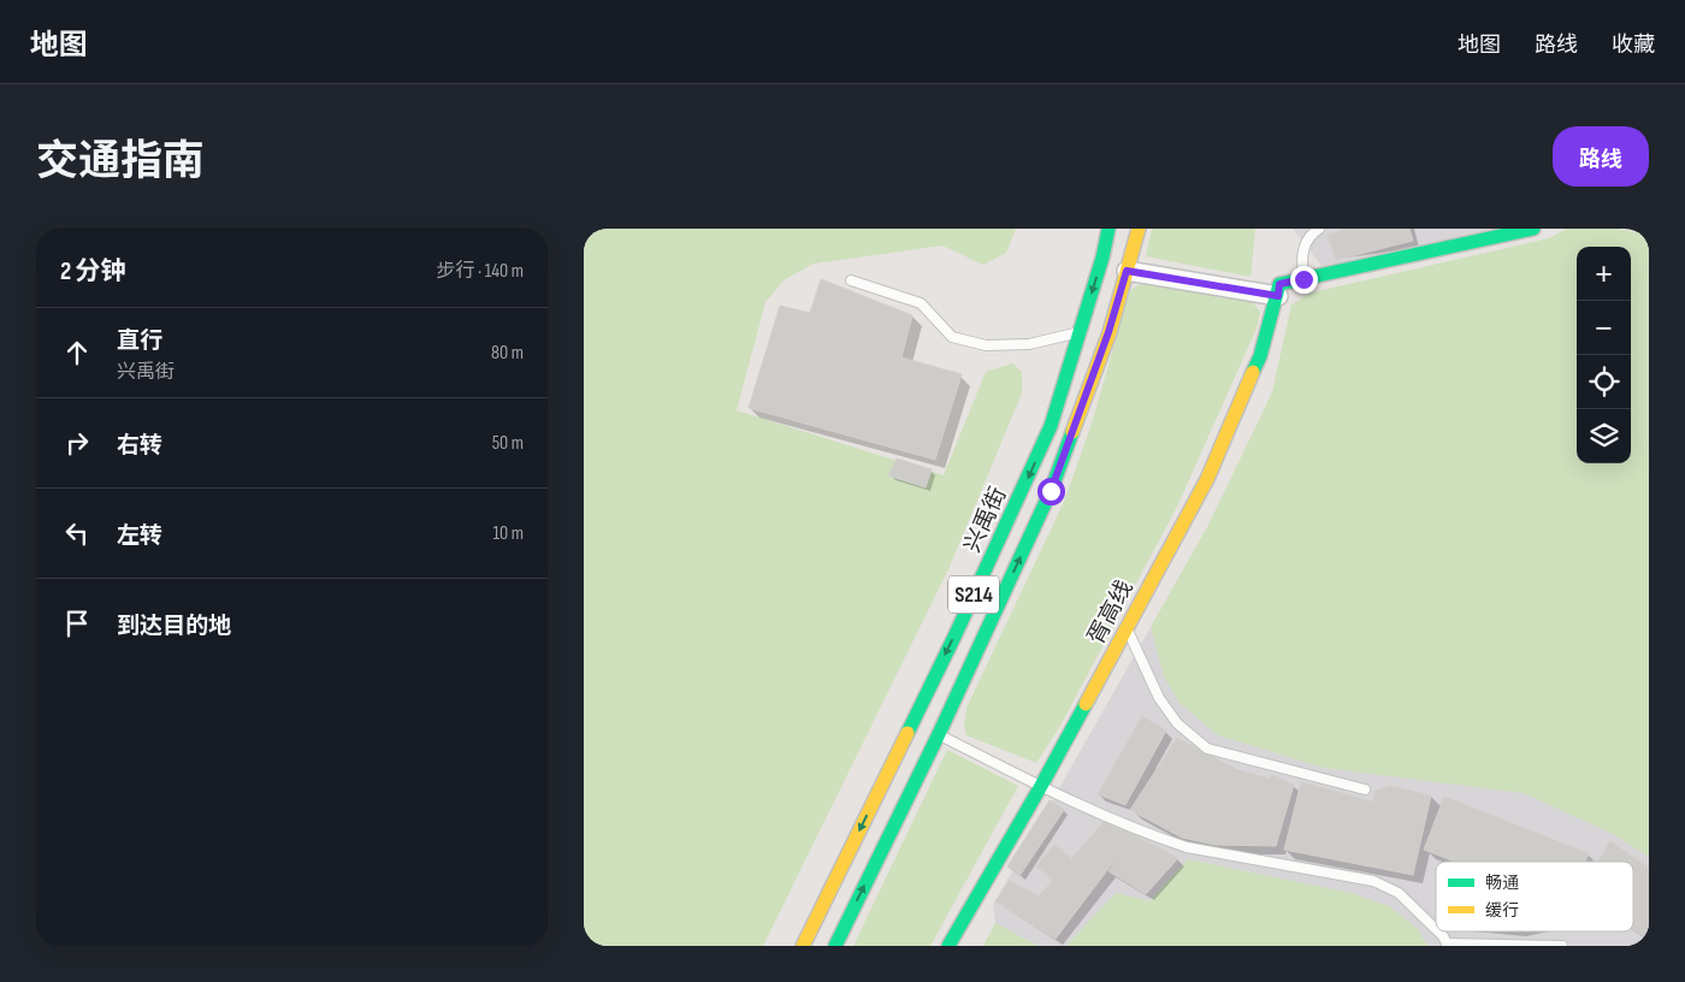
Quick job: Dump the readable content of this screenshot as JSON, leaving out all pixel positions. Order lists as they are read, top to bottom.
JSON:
{
  "streets": {
    "main road": ["兴禹街", "S214", "胥高线"]
  },
  "legend": ["畅通", "缓行"],
  "page": {
    "header": "地图",
    "nav": ["地图", "路线", "收藏"],
    "title": "交通指南",
    "buttons": "路线",
    "heading": ["2 分钟", "步行 · 140 m"],
    "map_buttons": ["+", "−"],
    "list": [
      ["直行", "兴禹街", "80 m"],
      ["右转", "50 m"],
      ["左转", "10 m"],
      "到达目的地"
    ]
  }
}
